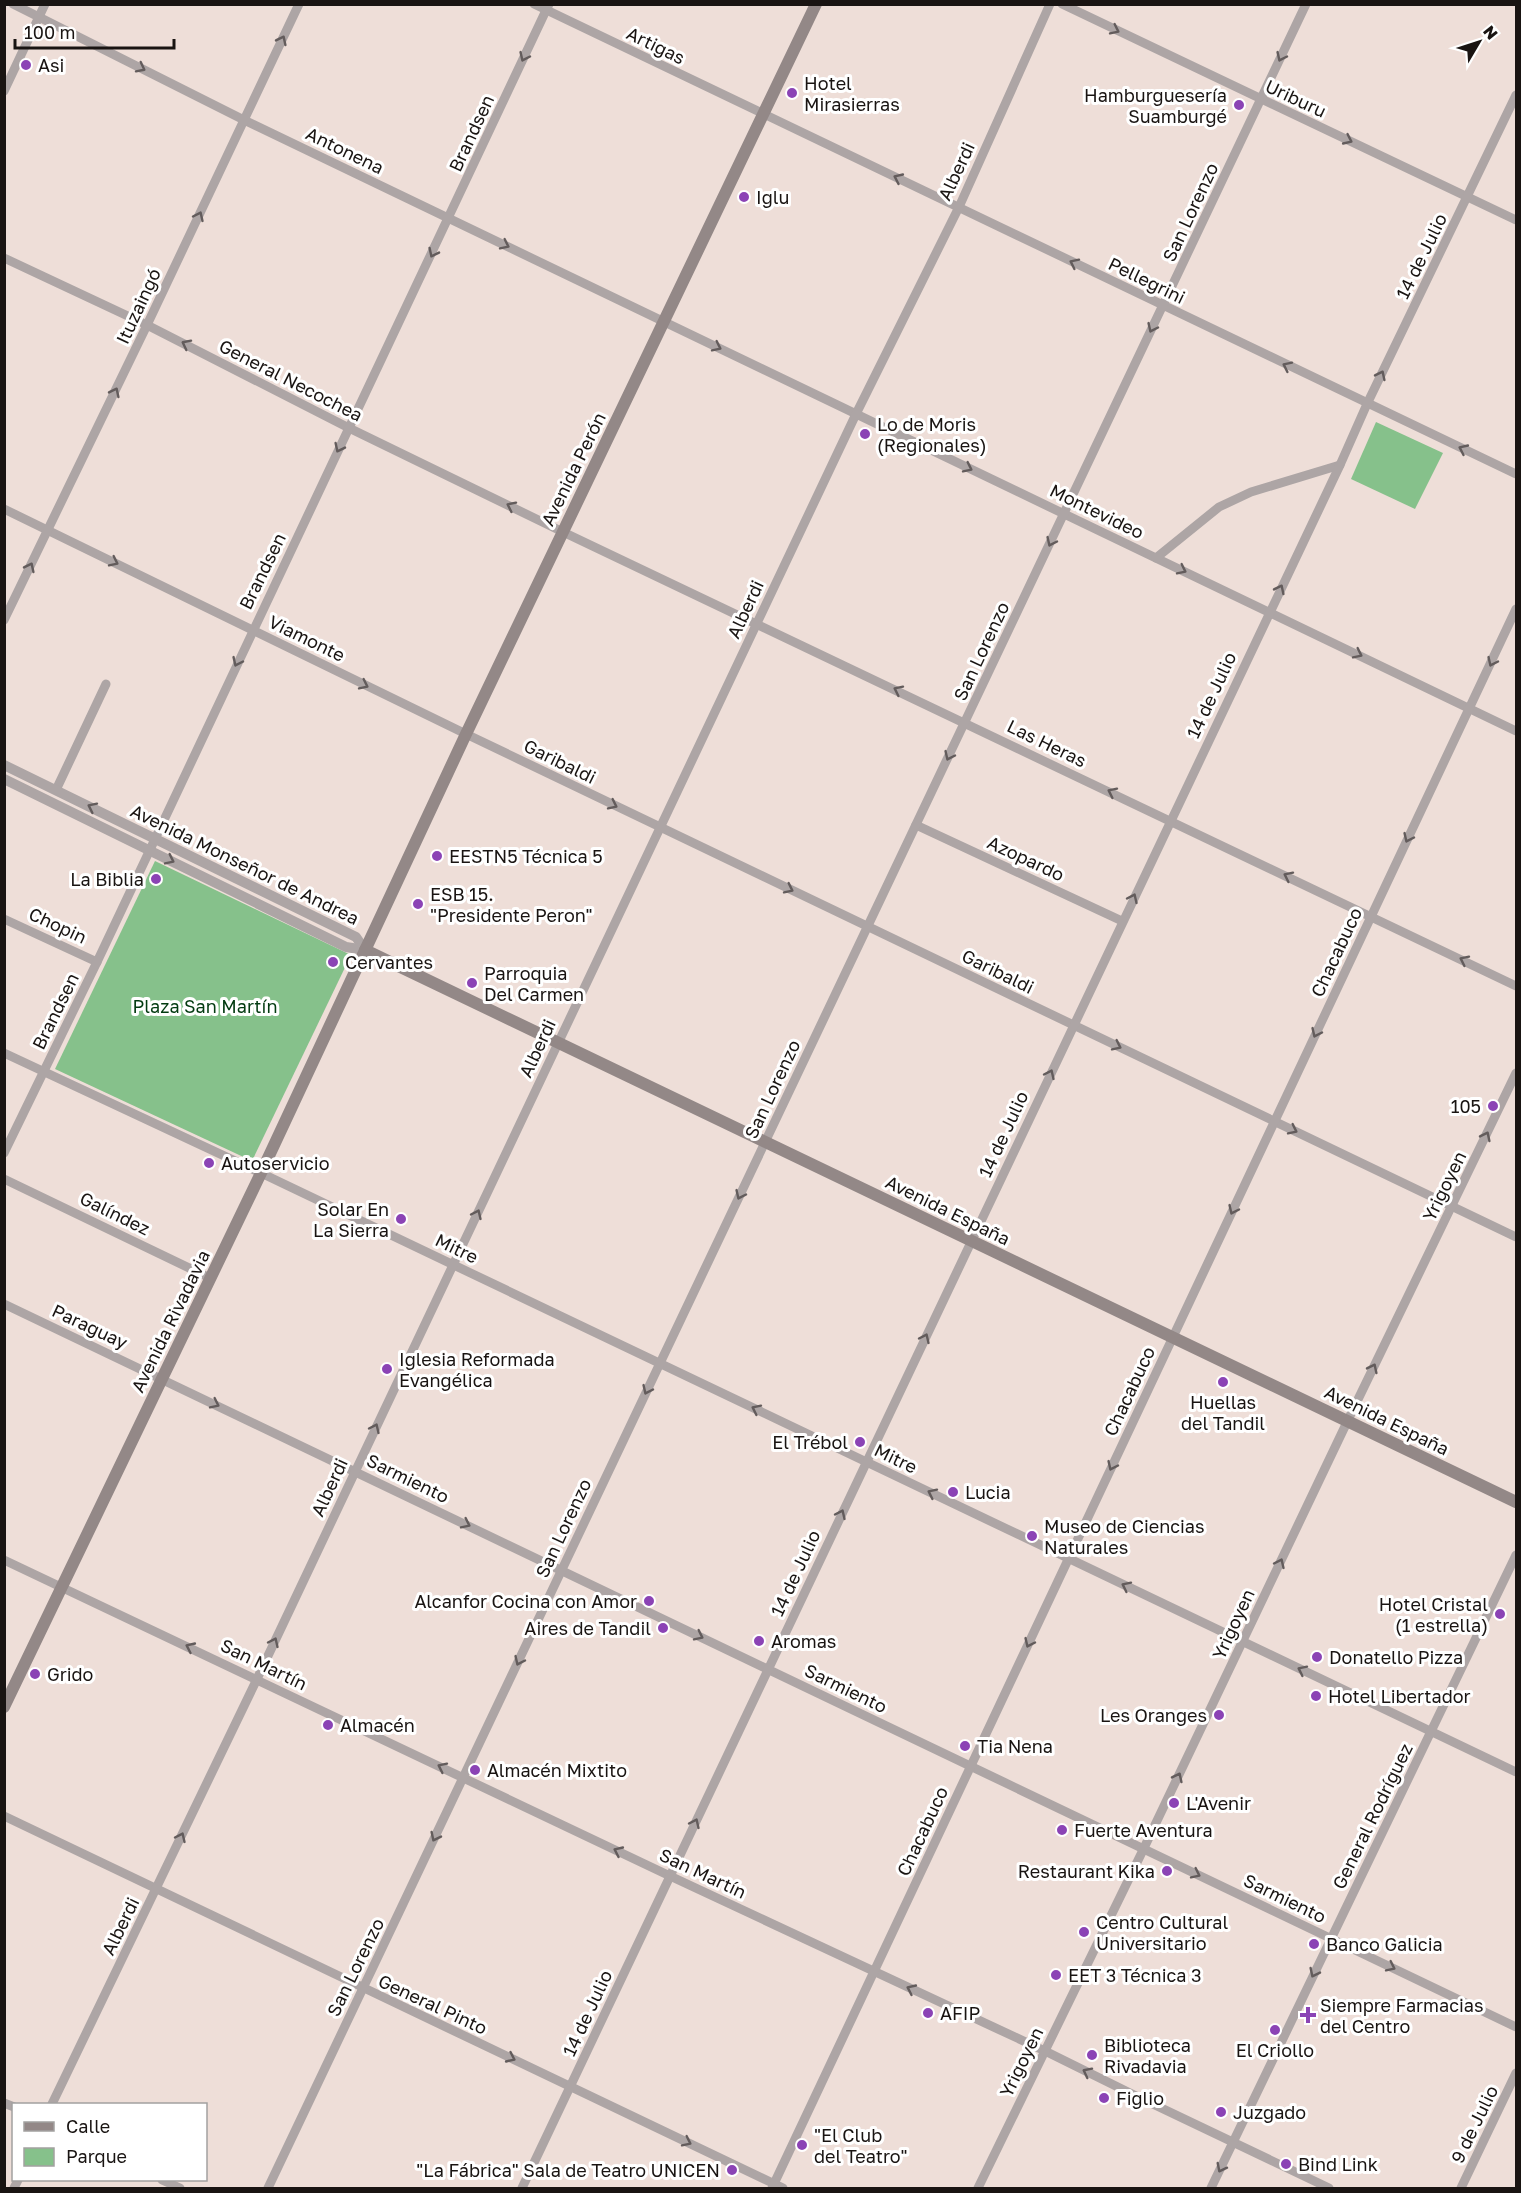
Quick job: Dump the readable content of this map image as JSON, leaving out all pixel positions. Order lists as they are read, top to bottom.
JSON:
{
  "streets": {
    "main road": ["Avenida Perón", "Avenida España", "Avenida Rivadavia"],
    "street": [
      "Artigas",
      "Uriburu",
      "Brandsen",
      "Antonena",
      "Alberdi",
      "San Lorenzo",
      "14 de Julio",
      "Pellegrini",
      "Ituzaingó",
      "General Necochea",
      "Montevideo",
      "Viamonte",
      "Las Heras",
      "Garibaldi",
      "Azopardo",
      "Avenida Monseñor de Andrea",
      "Chopin",
      "Chacabuco",
      "Yrigoyen",
      "Galíndez",
      "Mitre",
      "Paraguay",
      "Sarmiento",
      "San Martín",
      "General Rodríguez",
      "General Pinto",
      "9 de Julio"
    ]
  },
  "crossings": [
    ["Artigas", "Brandsen"],
    ["Artigas", "Pellegrini"],
    ["Artigas", "Avenida Perón"],
    ["Uriburu", "San Lorenzo"],
    ["Uriburu", "14 de Julio"],
    ["Brandsen", "Antonena"],
    ["Brandsen", "General Necochea"],
    ["Brandsen", "Viamonte"],
    ["Brandsen", "Avenida Monseñor de Andrea"],
    ["Brandsen", "Chopin"],
    ["Brandsen", "Mitre"],
    ["Antonena", "Ituzaingó"],
    ["Antonena", "Avenida Perón"],
    ["Antonena", "Montevideo"],
    ["Alberdi", "Pellegrini"],
    ["Alberdi", "Montevideo"],
    ["Alberdi", "Las Heras"],
    ["Alberdi", "Garibaldi"],
    ["Alberdi", "Avenida España"],
    ["Alberdi", "Mitre"],
    ["Alberdi", "Sarmiento"],
    ["Alberdi", "San Martín"],
    ["Alberdi", "General Pinto"],
    ["San Lorenzo", "Pellegrini"],
    ["San Lorenzo", "Montevideo"],
    ["San Lorenzo", "Las Heras"],
    ["San Lorenzo", "Garibaldi"],
    ["San Lorenzo", "Azopardo"],
    ["San Lorenzo", "Avenida España"],
    ["San Lorenzo", "Mitre"],
    ["San Lorenzo", "Sarmiento"],
    ["San Lorenzo", "San Martín"],
    ["San Lorenzo", "General Pinto"],
    ["14 de Julio", "Pellegrini"],
    ["14 de Julio", "Montevideo"],
    ["14 de Julio", "Las Heras"],
    ["14 de Julio", "Garibaldi"],
    ["14 de Julio", "Azopardo"],
    ["14 de Julio", "Avenida España"],
    ["14 de Julio", "Mitre"],
    ["14 de Julio", "Sarmiento"],
    ["14 de Julio", "San Martín"],
    ["14 de Julio", "General Pinto"],
    ["Pellegrini", "Avenida Perón"],
    ["Ituzaingó", "General Necochea"],
    ["Ituzaingó", "Viamonte"],
    ["General Necochea", "Avenida Perón"],
    ["General Necochea", "Las Heras"],
    ["Avenida Perón", "Montevideo"],
    ["Avenida Perón", "Viamonte"],
    ["Avenida Perón", "Las Heras"],
    ["Avenida Perón", "Garibaldi"],
    ["Avenida Perón", "Avenida Monseñor de Andrea"],
    ["Avenida Perón", "Avenida España"],
    ["Avenida Perón", "Avenida Rivadavia"],
    ["Montevideo", "Chacabuco"],
    ["Viamonte", "Garibaldi"],
    ["Las Heras", "Chacabuco"],
    ["Garibaldi", "Chacabuco"],
    ["Garibaldi", "Yrigoyen"],
    ["Avenida Monseñor de Andrea", "Avenida España"],
    ["Avenida Monseñor de Andrea", "Avenida Rivadavia"],
    ["Chacabuco", "Avenida España"],
    ["Chacabuco", "Mitre"],
    ["Chacabuco", "Sarmiento"],
    ["Chacabuco", "San Martín"],
    ["Chacabuco", "General Pinto"],
    ["Yrigoyen", "Avenida España"],
    ["Yrigoyen", "Mitre"],
    ["Yrigoyen", "Sarmiento"],
    ["Yrigoyen", "San Martín"],
    ["Avenida España", "Avenida Rivadavia"],
    ["Galíndez", "Avenida Rivadavia"],
    ["Mitre", "Avenida Rivadavia"],
    ["Mitre", "General Rodríguez"],
    ["Avenida Rivadavia", "Paraguay"],
    ["Avenida Rivadavia", "Sarmiento"],
    ["Avenida Rivadavia", "San Martín"],
    ["Paraguay", "Sarmiento"],
    ["Sarmiento", "General Rodríguez"],
    ["San Martín", "General Rodríguez"]
  ],
  "one_way": [
    "Uriburu",
    "Brandsen",
    "Antonena",
    "Alberdi",
    "San Lorenzo",
    "14 de Julio",
    "Pellegrini",
    "Ituzaingó",
    "General Necochea",
    "Montevideo",
    "Viamonte",
    "Las Heras",
    "Garibaldi",
    "Chacabuco",
    "Yrigoyen",
    "Mitre",
    "Sarmiento",
    "San Martín",
    "General Rodríguez",
    "General Pinto"
  ],
  "parks": ["Plaza San Martín"],
  "places": {
    "other": [
      "Asi",
      "Hotel Mirasierras",
      "Hamburguesería Suamburgé",
      "Iglu",
      "Lo de Moris (Regionales)",
      "EESTN5 Técnica 5",
      "La Biblia",
      "ESB 15. \"Presidente Peron\"",
      "Cervantes",
      "Parroquia Del Carmen",
      "105",
      "Autoservicio",
      "Solar En La Sierra",
      "Iglesia Reformada Evangélica",
      "Huellas del Tandil",
      "El Trébol",
      "Lucia",
      "Museo de Ciencias Naturales",
      "Alcanfor Cocina con Amor",
      "Hotel Cristal (1 estrella)",
      "Aires de Tandil",
      "Aromas",
      "Donatello Pizza",
      "Grido",
      "Hotel Libertador",
      "Les Oranges",
      "Almacén",
      "Tia Nena",
      "Almacén Mixtito",
      "L'Avenir",
      "Fuerte Aventura",
      "Restaurant Kika",
      "Centro Cultural Universitario",
      "Banco Galicia",
      "EET 3 Técnica 3",
      "AFIP",
      "El Criollo",
      "Biblioteca Rivadavia",
      "Figlio",
      "Juzgado",
      "\"El Club del Teatro\"",
      "Bind Link",
      "\"La Fábrica\" Sala de Teatro UNICEN"
    ],
    "health": ["Siempre Farmacias del Centro"]
  },
  "legend": ["Calle", "Parque"],
  "scale_bar": "100 m",
  "north": "top right"
}
